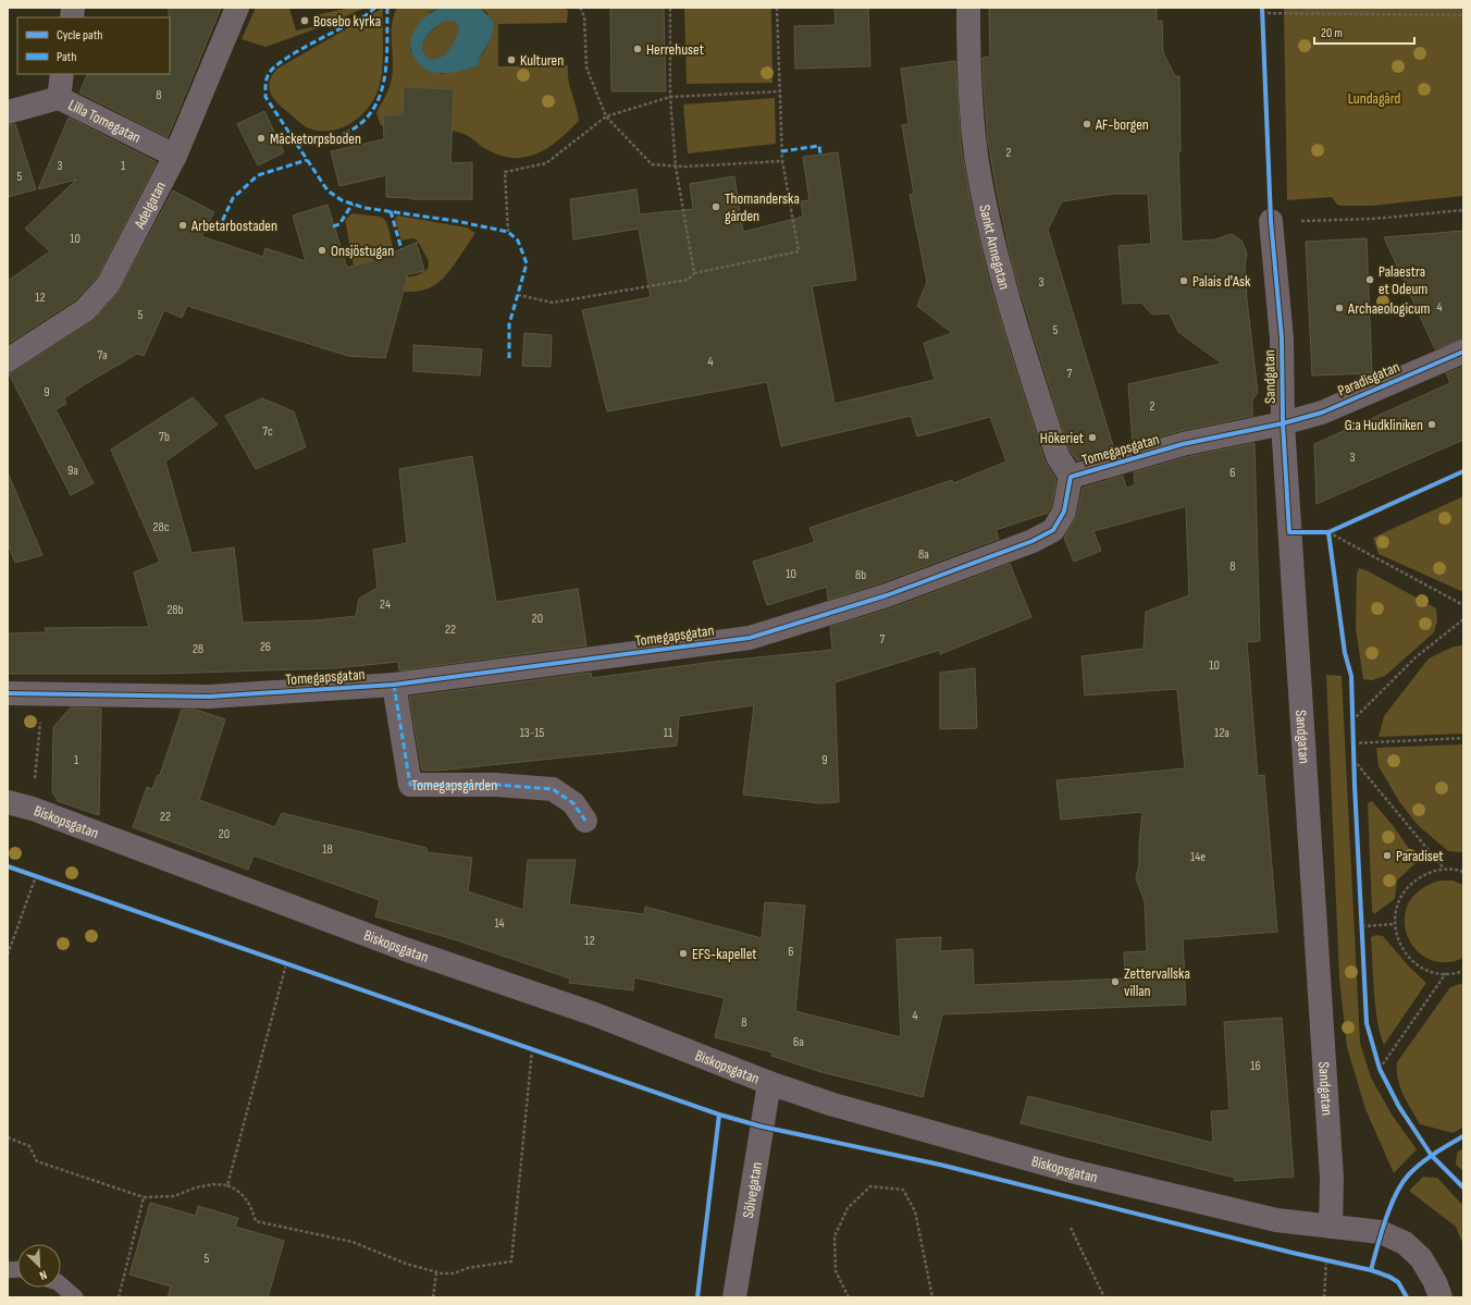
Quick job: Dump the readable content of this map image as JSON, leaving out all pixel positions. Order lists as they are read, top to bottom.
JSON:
{
  "streets": {
    "street": [
      "Lilla Tomegatan",
      "Adelgatan",
      "Sankt Annegatan",
      "Sandgatan",
      "Paradisgatan",
      "Tomegapsgatan",
      "Tomegapsgården",
      "Biskopsgatan",
      "Sölvegatan"
    ]
  },
  "crossings": [
    ["Lilla Tomegatan", "Adelgatan"],
    ["Sankt Annegatan", "Tomegapsgatan"],
    ["Sandgatan", "Paradisgatan"],
    ["Sandgatan", "Tomegapsgatan"],
    ["Sandgatan", "Biskopsgatan"],
    ["Paradisgatan", "Tomegapsgatan"],
    ["Tomegapsgatan", "Tomegapsgården"],
    ["Biskopsgatan", "Sölvegatan"]
  ],
  "parks": ["Lundagård"],
  "places": [
    "Bosebo kyrka",
    "Herrehuset",
    "Kulturen",
    "AF-borgen",
    "Måcketorpsboden",
    "Thomanderska gården",
    "Arbetarbostaden",
    "Onsjöstugan",
    "Palaestra et Odeum",
    "Palais d'Ask",
    "Archaeologicum",
    "G:a Hudkliniken",
    "Hökeriet",
    "Paradiset",
    "EFS-kapellet",
    "Zettervallska villan"
  ],
  "house_numbers": [
    "8",
    "2",
    "3",
    "1",
    "5",
    "10",
    "3",
    "12",
    "4",
    "5",
    "5",
    "7a",
    "4",
    "7",
    "9",
    "2",
    "7c",
    "7b",
    "3",
    "9a",
    "6",
    "28c",
    "8a",
    "8",
    "10",
    "8b",
    "24",
    "28b",
    "20",
    "22",
    "7",
    "26",
    "28",
    "10",
    "13-15",
    "11",
    "12a",
    "1",
    "9",
    "22",
    "20",
    "18",
    "14e",
    "14",
    "12",
    "6",
    "4",
    "8",
    "6a",
    "16",
    "5"
  ],
  "legend": ["Cycle path", "Path"],
  "scale_bar": "20 m",
  "north": "bottom right"
}
